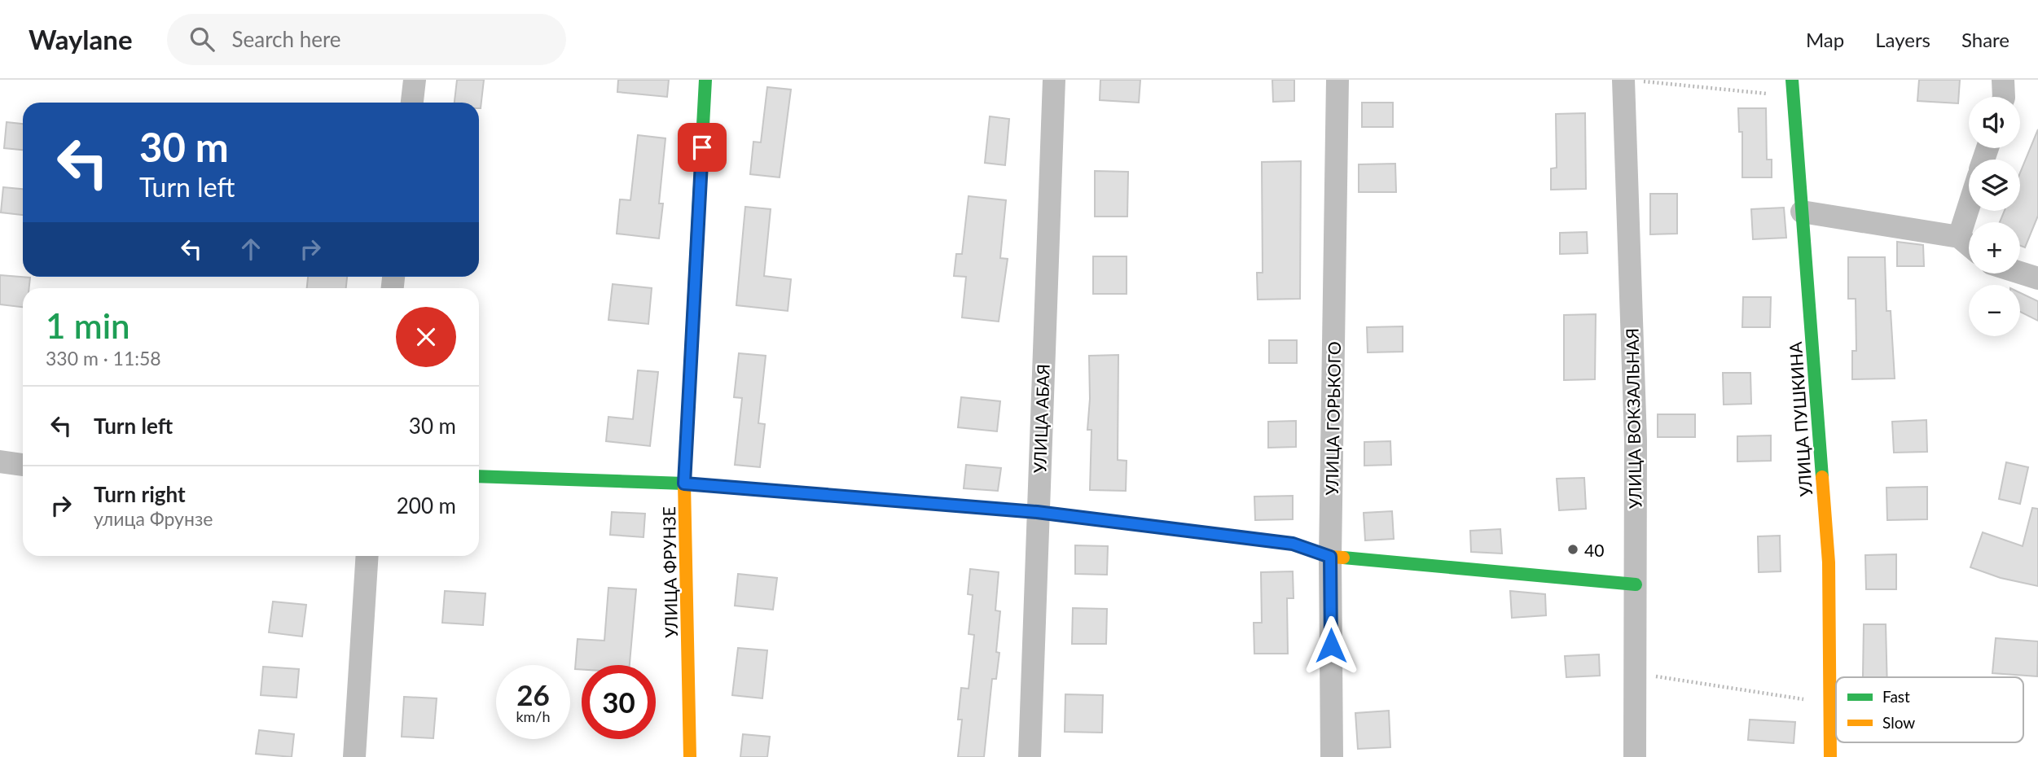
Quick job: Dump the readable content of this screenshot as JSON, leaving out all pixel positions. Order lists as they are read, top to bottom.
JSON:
{
  "streets": {
    "street": [
      "УЛИЦА АБАЯ",
      "УЛИЦА ГОРЬКОГО",
      "УЛИЦА ВОКЗАЛЬНАЯ",
      "УЛИЦА ПУШКИНА",
      "УЛИЦА ФРУНЗЕ"
    ]
  },
  "places": ["40"],
  "legend": ["Fast", "Slow"],
  "page": {
    "header": "Waylane",
    "search": "Search here",
    "nav": ["Map", "Layers", "Share"],
    "map_buttons": ["+", "−"],
    "turn": ["30 m", "Turn left"],
    "heading": ["1 min", "330 m · 11:58"],
    "list": [
      {
        "name": "Turn left",
        "value": "30 m"
      },
      {
        "name": "Turn right",
        "note": "улица Фрунзе",
        "value": "200 m"
      }
    ],
    "speed": "26 km/h",
    "limit": "30"
  }
}
